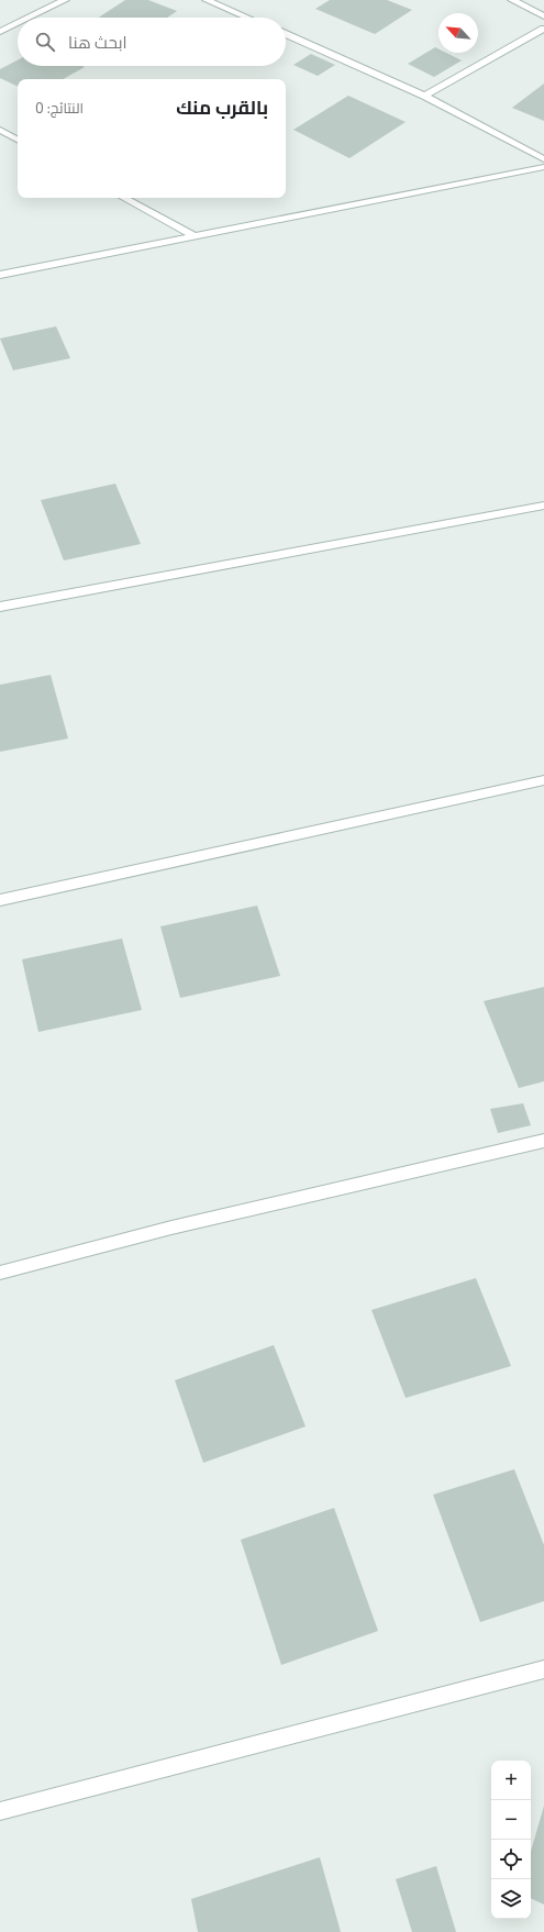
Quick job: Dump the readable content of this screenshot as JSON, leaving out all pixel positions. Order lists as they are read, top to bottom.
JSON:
{
  "north": "top left",
  "page": {
    "search": "ابحث هنا",
    "heading": ["بالقرب منك", "النتائج: 0"],
    "map_buttons": ["+", "−"]
  }
}
